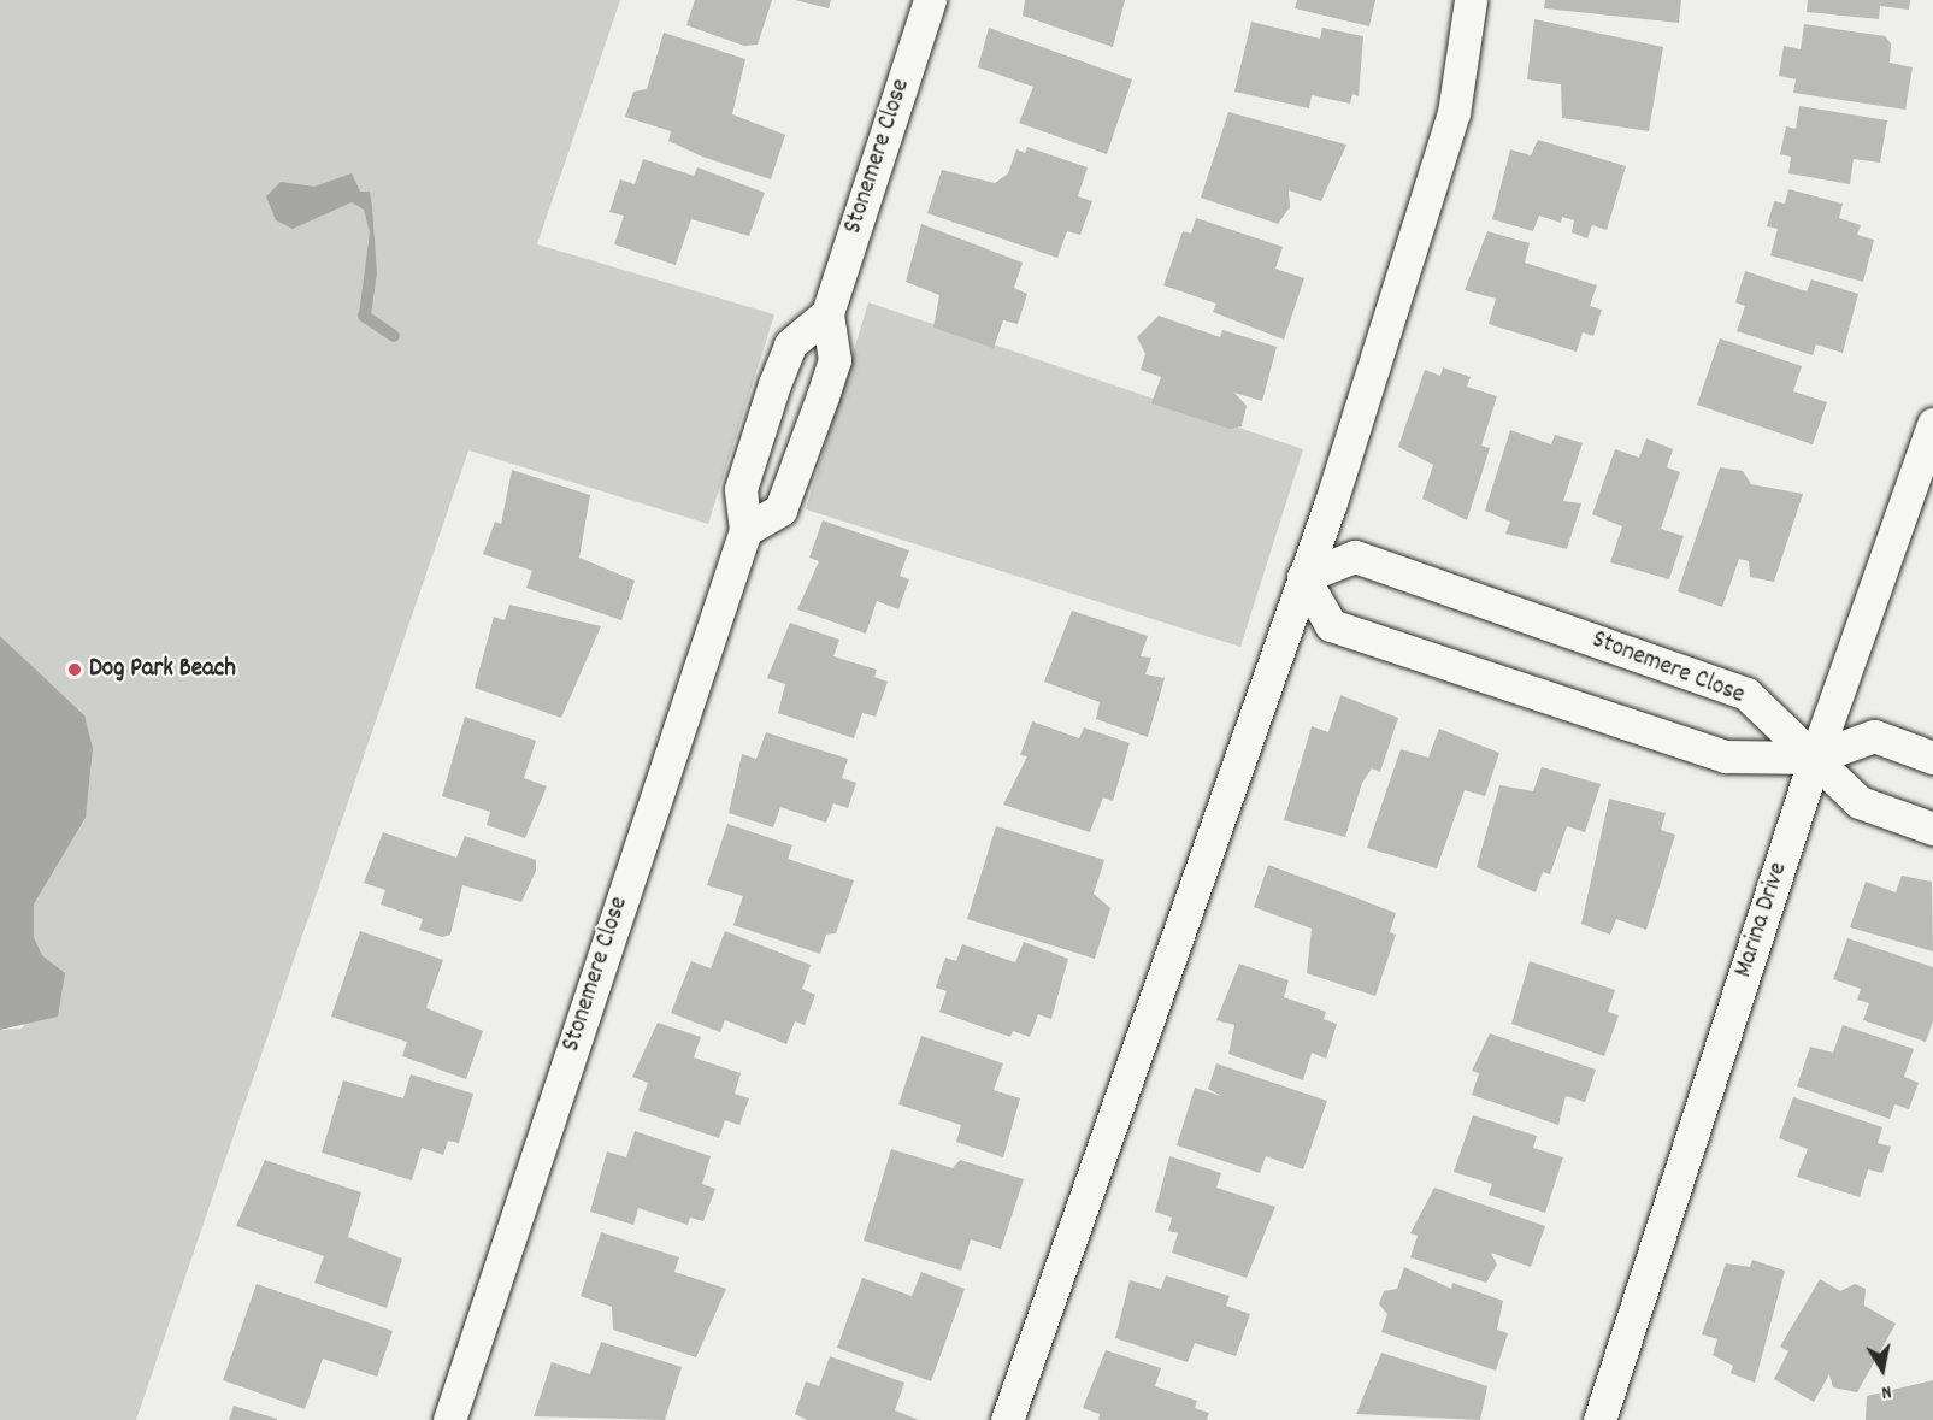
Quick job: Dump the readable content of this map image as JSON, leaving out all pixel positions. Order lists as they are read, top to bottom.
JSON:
{
  "streets": {
    "street": ["Stonemere Close", "Marina Drive"]
  },
  "crossings": [
    ["Stonemere Close", "Marina Drive"]
  ],
  "places": ["Dog Park Beach"],
  "north": "bottom"
}
